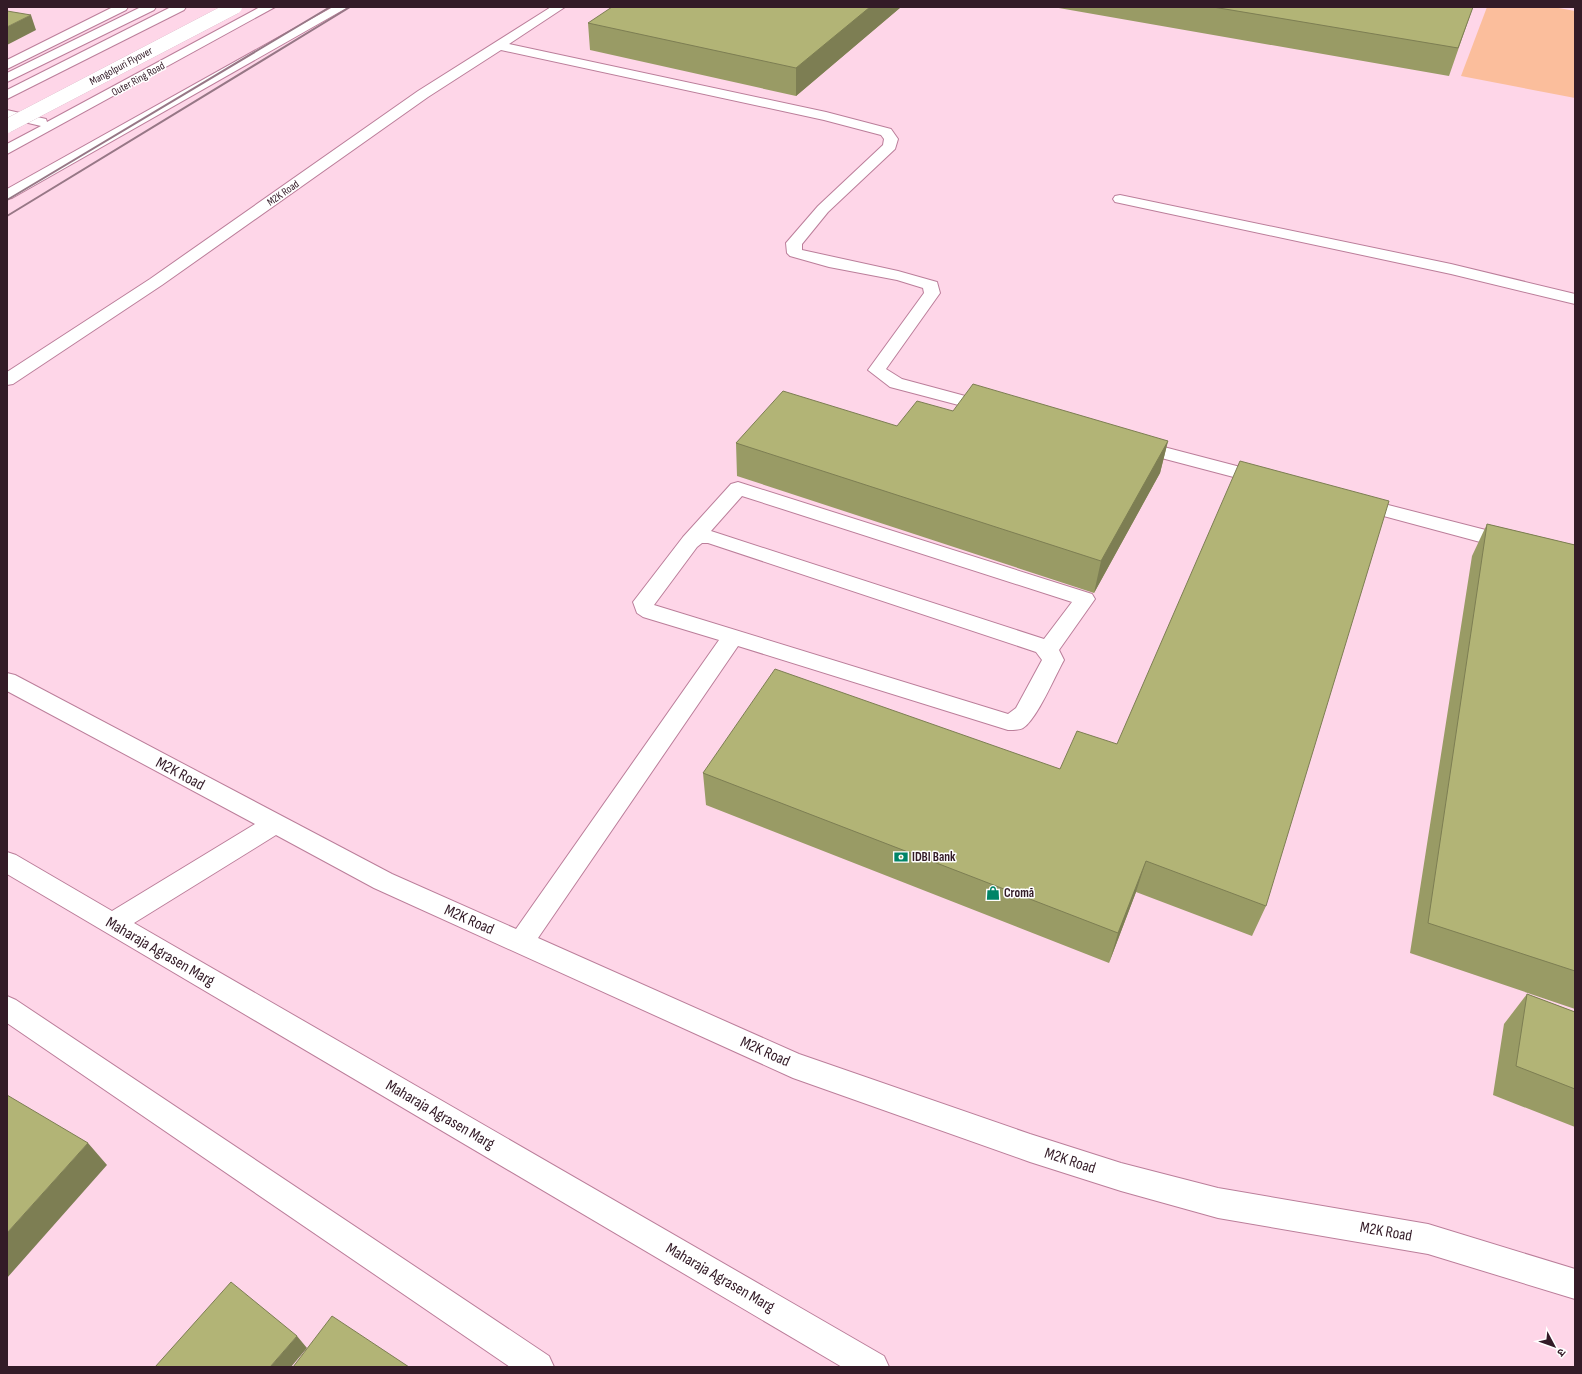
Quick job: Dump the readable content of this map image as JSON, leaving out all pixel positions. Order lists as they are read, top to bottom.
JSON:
{
  "streets": {
    "main road": [
      "Mangolpuri Flyover",
      "Outer Ring Road",
      "M2K Road",
      "Maharaja Agrasen Marg"
    ]
  },
  "places": {
    "bank": ["IDBI Bank"],
    "shop": ["Cromā"]
  },
  "north": "bottom right"
}
